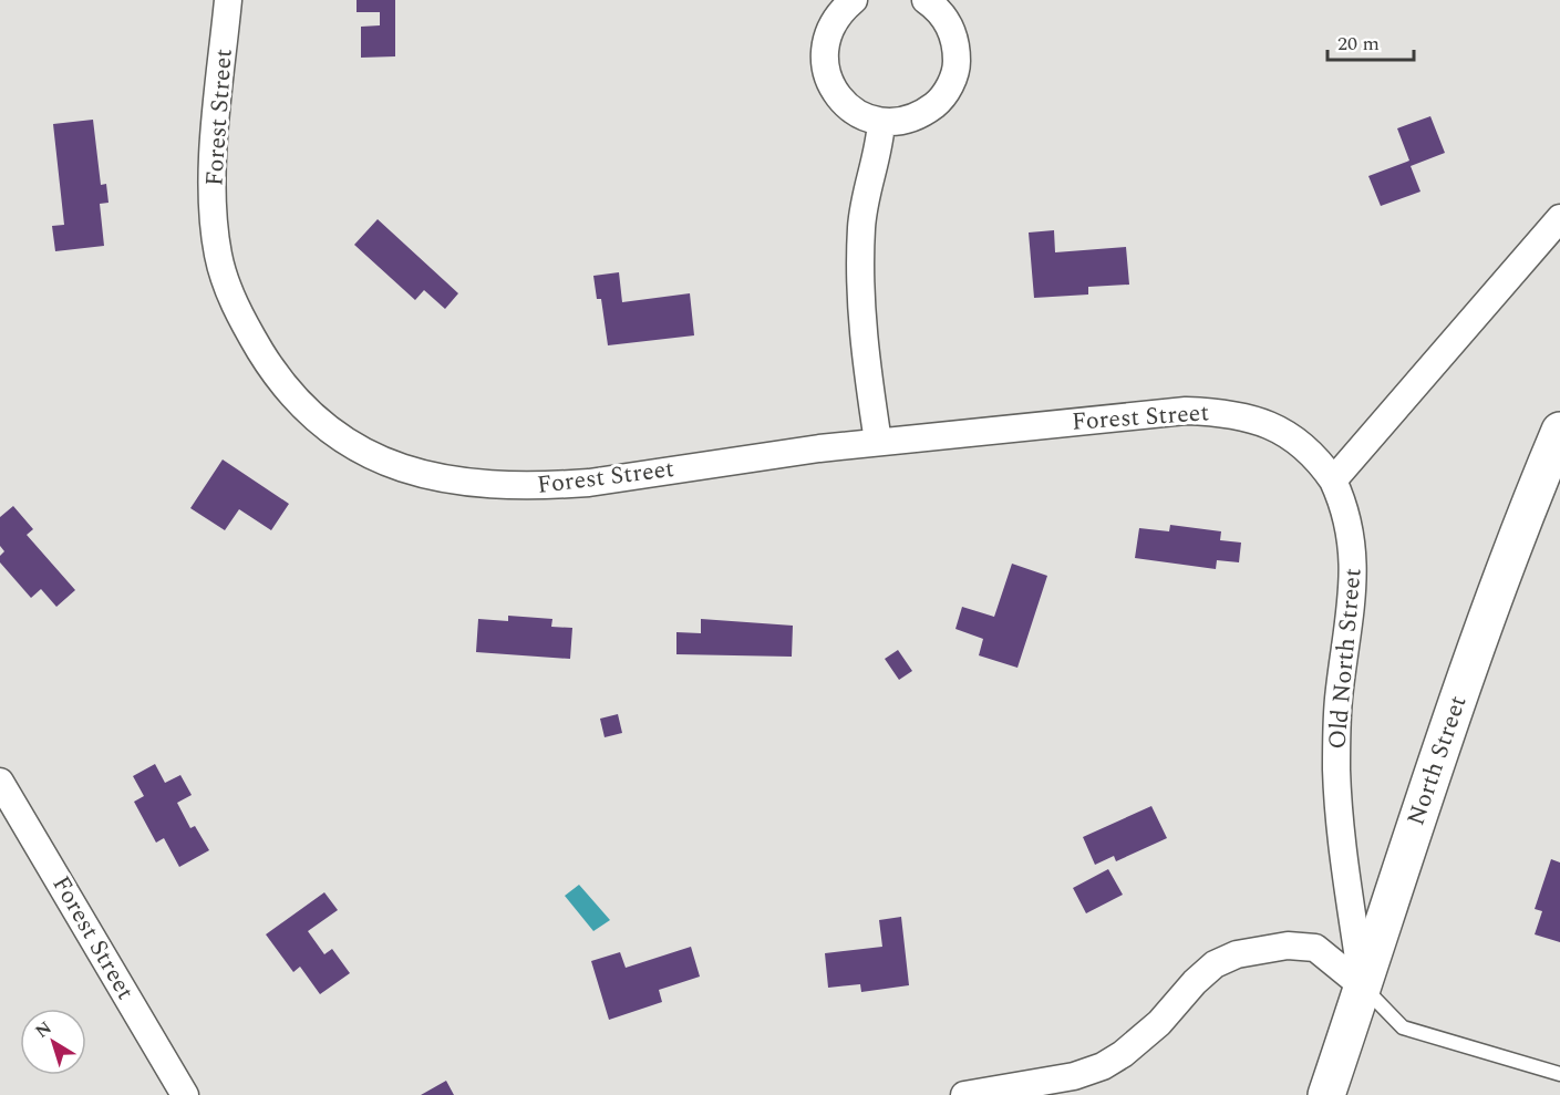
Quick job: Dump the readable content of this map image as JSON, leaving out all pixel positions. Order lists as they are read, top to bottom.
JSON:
{
  "streets": {
    "street": ["Forest Street", "Old North Street", "North Street"]
  },
  "crossings": [
    ["Forest Street", "Old North Street"],
    ["Old North Street", "North Street"]
  ],
  "scale_bar": "20 m",
  "north": "top left"
}
